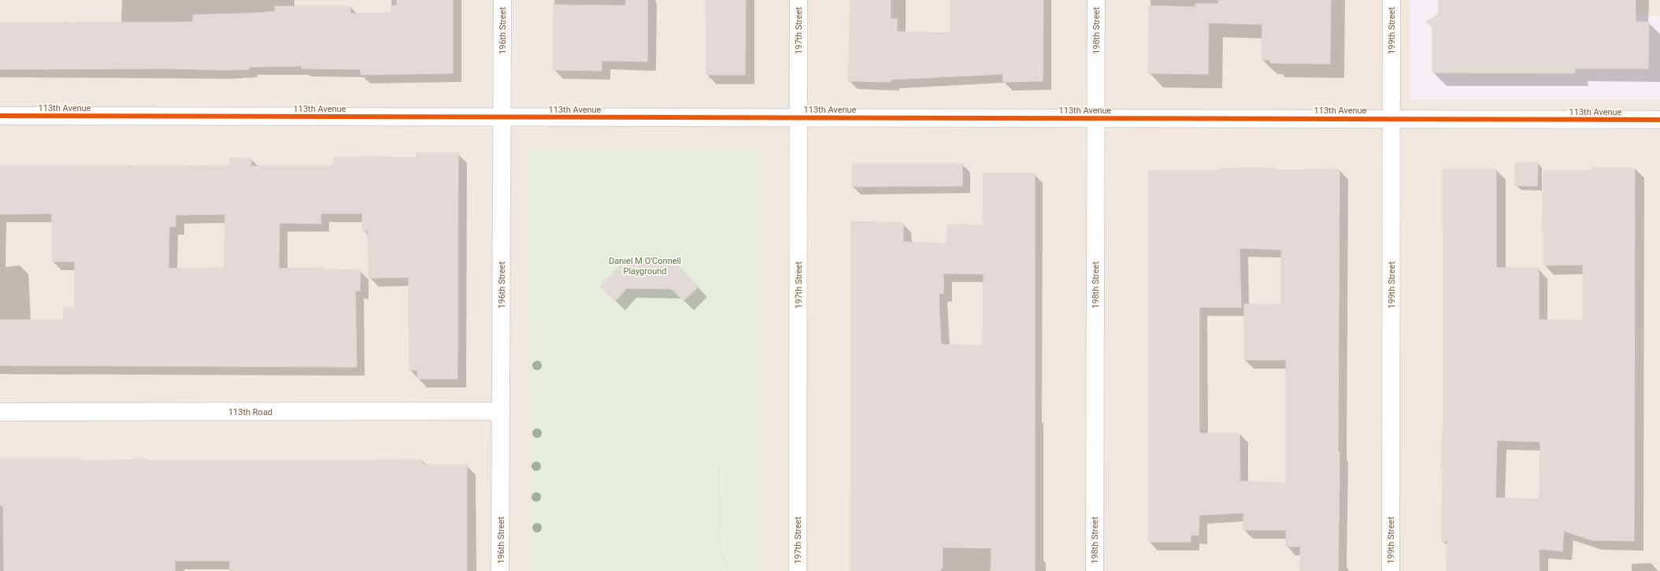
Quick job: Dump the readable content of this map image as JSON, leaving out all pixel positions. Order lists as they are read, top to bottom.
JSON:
{
  "streets": {
    "street": [
      "196th Street",
      "197th Street",
      "198th Street",
      "199th Street",
      "113th Avenue",
      "113th Road"
    ]
  },
  "crossings": [
    ["196th Street", "113th Avenue"],
    ["196th Street", "113th Road"],
    ["197th Street", "113th Avenue"],
    ["198th Street", "113th Avenue"],
    ["199th Street", "113th Avenue"]
  ],
  "parks": ["Daniel M O'Connell Playground"]
}
